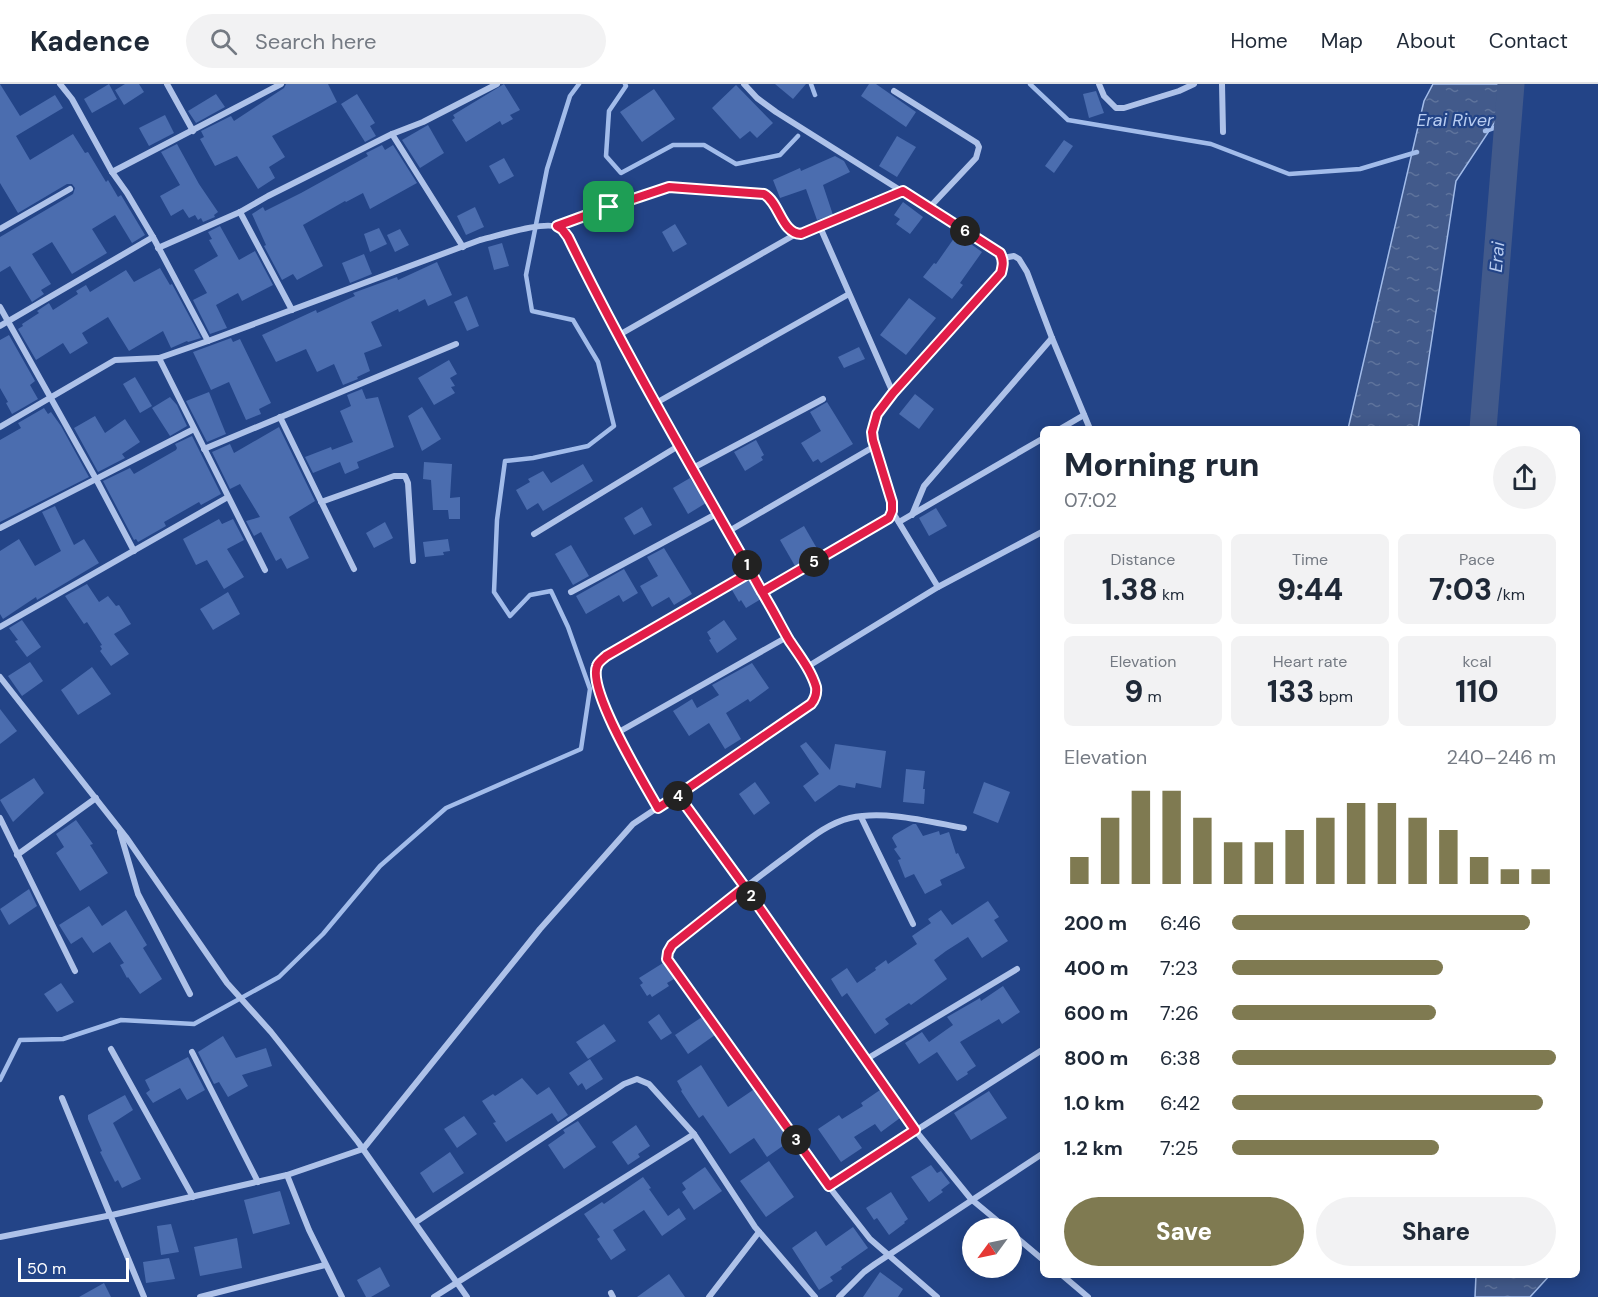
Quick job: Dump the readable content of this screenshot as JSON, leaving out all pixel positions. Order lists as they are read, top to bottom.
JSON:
{
  "water": ["Erai River", "Erai"],
  "scale_bar": "50 m",
  "north": "bottom left",
  "page": {
    "header": "Kadence",
    "search": "Search here",
    "nav": [
      "Home",
      "Map",
      "About",
      "Contact"
    ],
    "pins": [
      "6",
      "5",
      "1",
      "4",
      "2",
      "3"
    ],
    "heading": ["Morning run", "07:02"],
    "stats": [
      ["Distance", "1.38 km"],
      ["Time", "9:44"],
      ["Pace", "7:03 /km"],
      ["Elevation", "9 m"],
      ["Heart rate", "133 bpm"],
      ["kcal", "110"]
    ],
    "chart": ["Elevation", "240–246 m"],
    "list": [
      {
        "name": "200 m",
        "note": "6:46"
      },
      {
        "name": "400 m",
        "note": "7:23"
      },
      {
        "name": "600 m",
        "note": "7:26"
      },
      {
        "name": "800 m",
        "note": "6:38"
      },
      {
        "name": "1.0 km",
        "note": "6:42"
      },
      {
        "name": "1.2 km",
        "note": "7:25"
      }
    ],
    "buttons": ["Save", "Share"],
    "scale": "50 m"
  }
}
